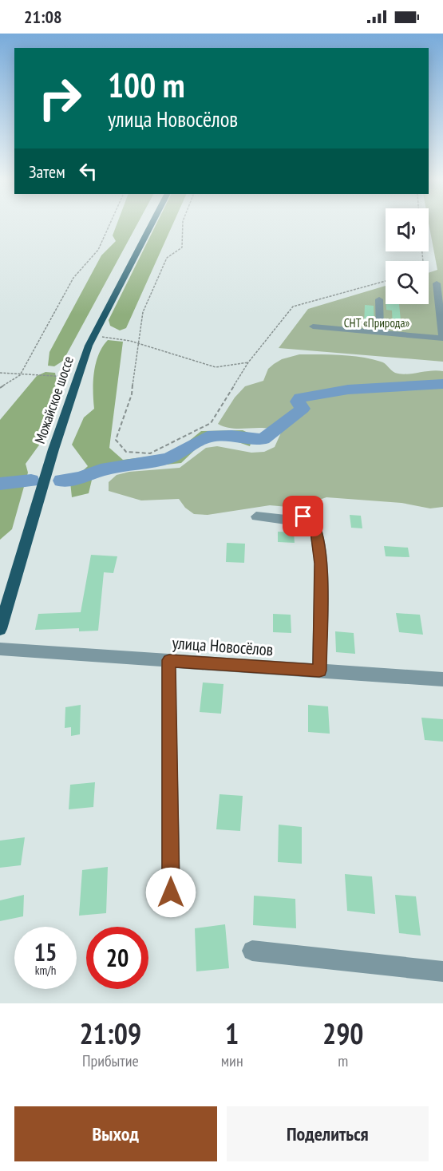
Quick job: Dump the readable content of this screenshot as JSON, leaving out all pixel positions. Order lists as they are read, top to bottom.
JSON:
{
  "streets": {
    "main road": ["Можайское шоссе"],
    "street": ["улица Новосёлов"]
  },
  "parks": ["СНТ «Природа»"],
  "page": {
    "status": "21:08",
    "turn": ["100 m", "улица Новосёлов"],
    "then": "Затем",
    "speed": "15 km/h",
    "limit": "20",
    "eta": [
      "21:09",
      "Прибытие",
      "1",
      "мин",
      "290",
      "m"
    ],
    "buttons": ["Выход", "Поделиться"]
  }
}
